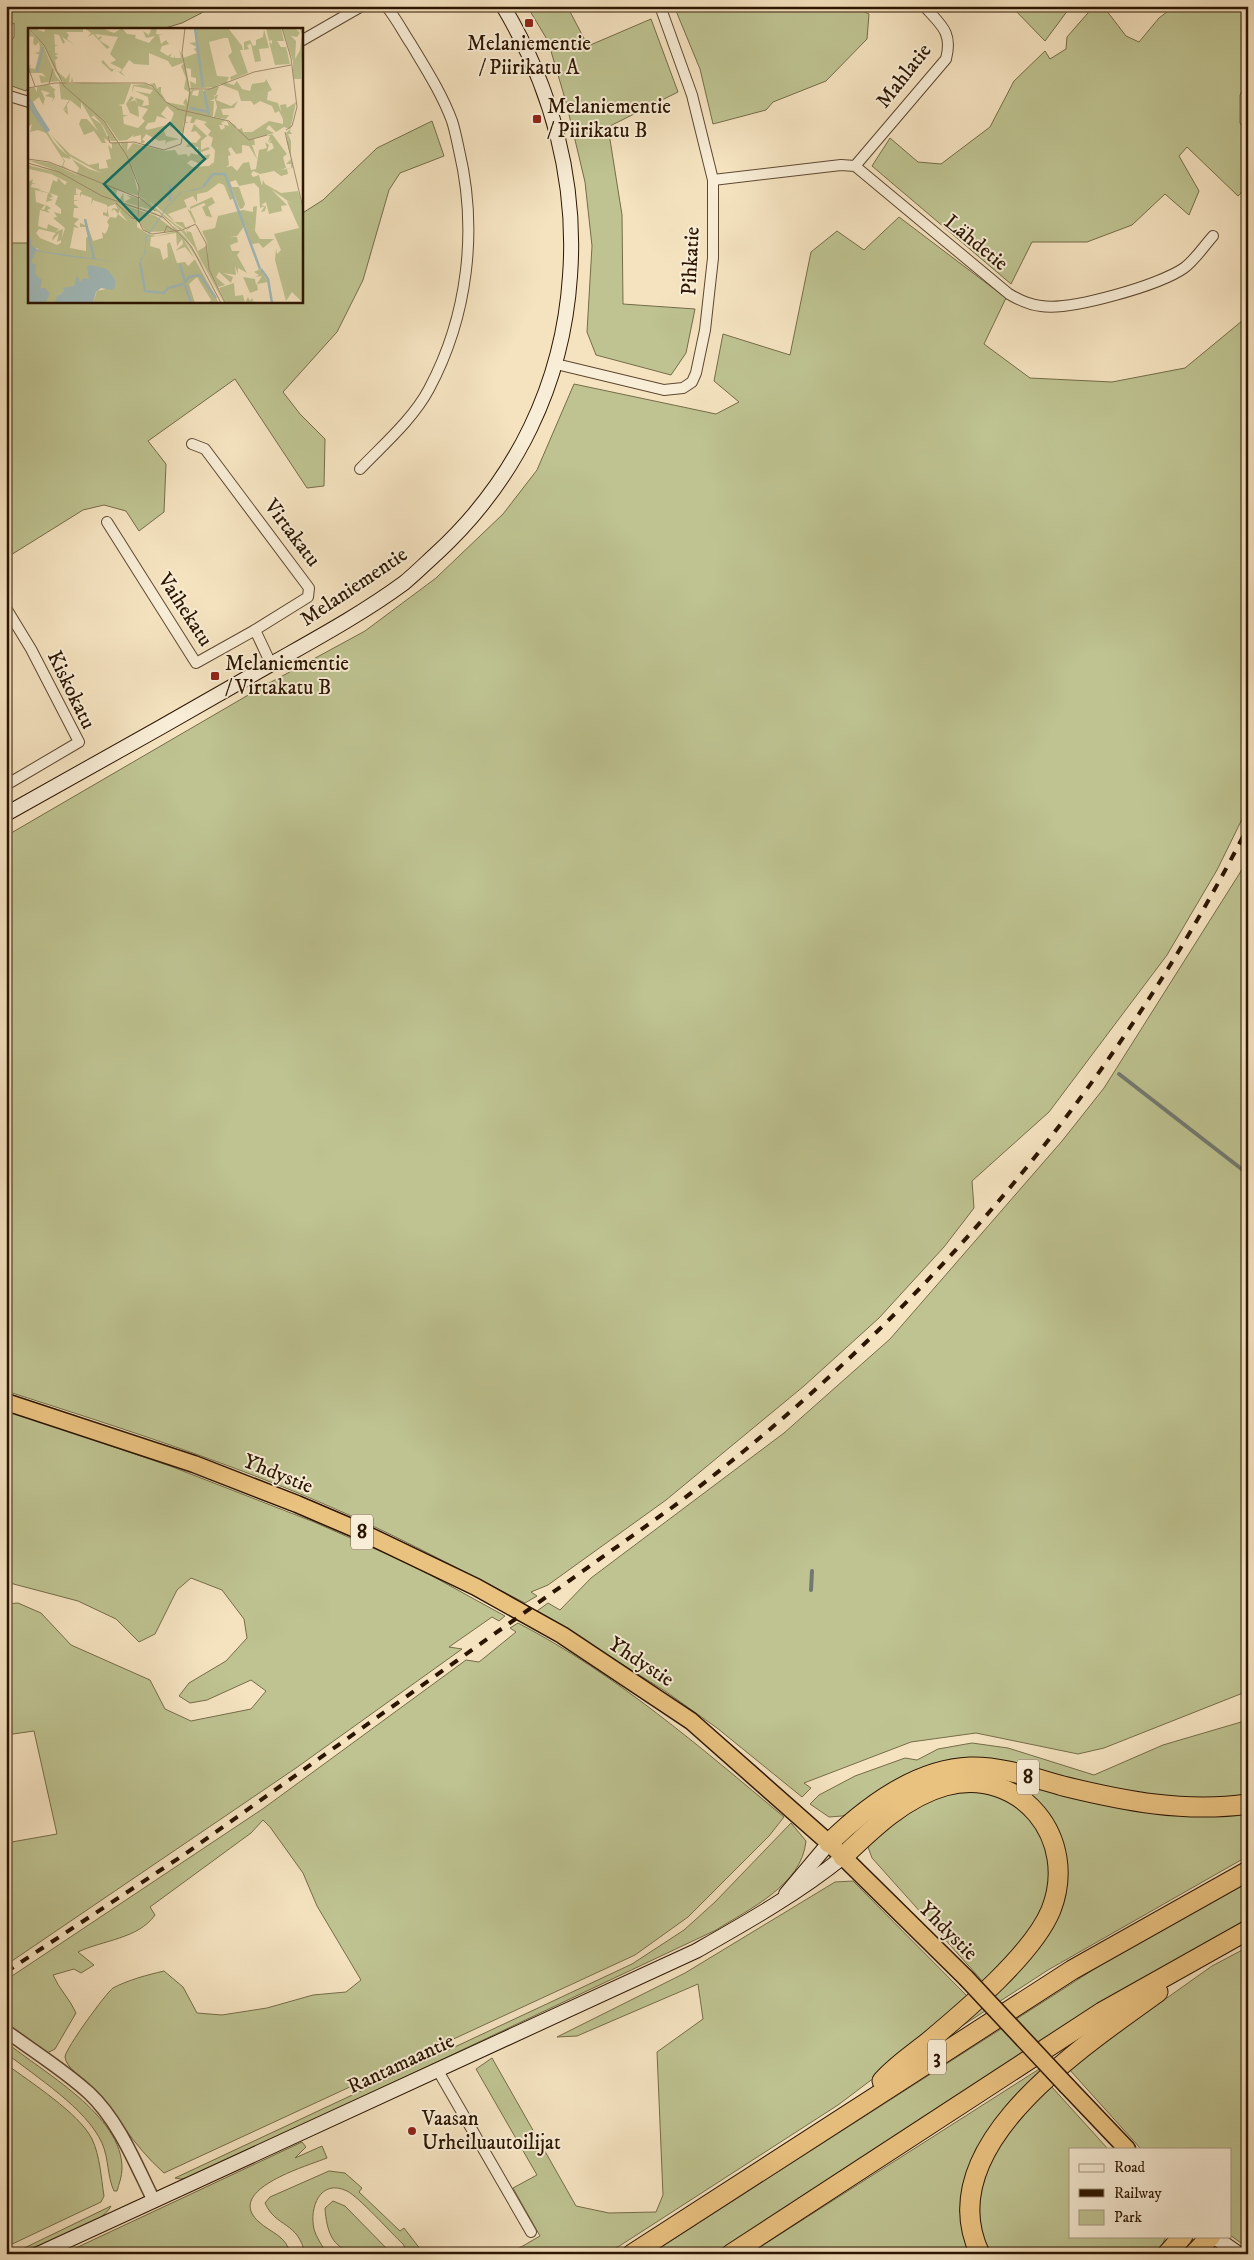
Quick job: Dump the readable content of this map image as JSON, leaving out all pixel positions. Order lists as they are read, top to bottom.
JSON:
{
  "streets": {
    "highway": ["Yhdystie", "8", "3"],
    "main road": ["Melaniementie", "Rantamaantie"],
    "street": [
      "Mahlatie",
      "Lähdetie",
      "Pihkatie",
      "Virtakatu",
      "Vaihekatu",
      "Kiskokatu"
    ]
  },
  "crossings": [
    ["Mahlatie", "Lähdetie"],
    ["Pihkatie", "Melaniementie"],
    ["Virtakatu", "Vaihekatu"],
    ["Yhdystie", "8"],
    ["Yhdystie", "Rantamaantie"],
    ["8", "Rantamaantie"]
  ],
  "places": {
    "transit": ["Melaniementie / Piirikatu A", "Melaniementie / Piirikatu B", "Melaniementie / Virtakatu B"],
    "other": ["Vaasan Urheiluautoilijat"]
  },
  "legend": ["Road", "Railway", "Park"]
}
